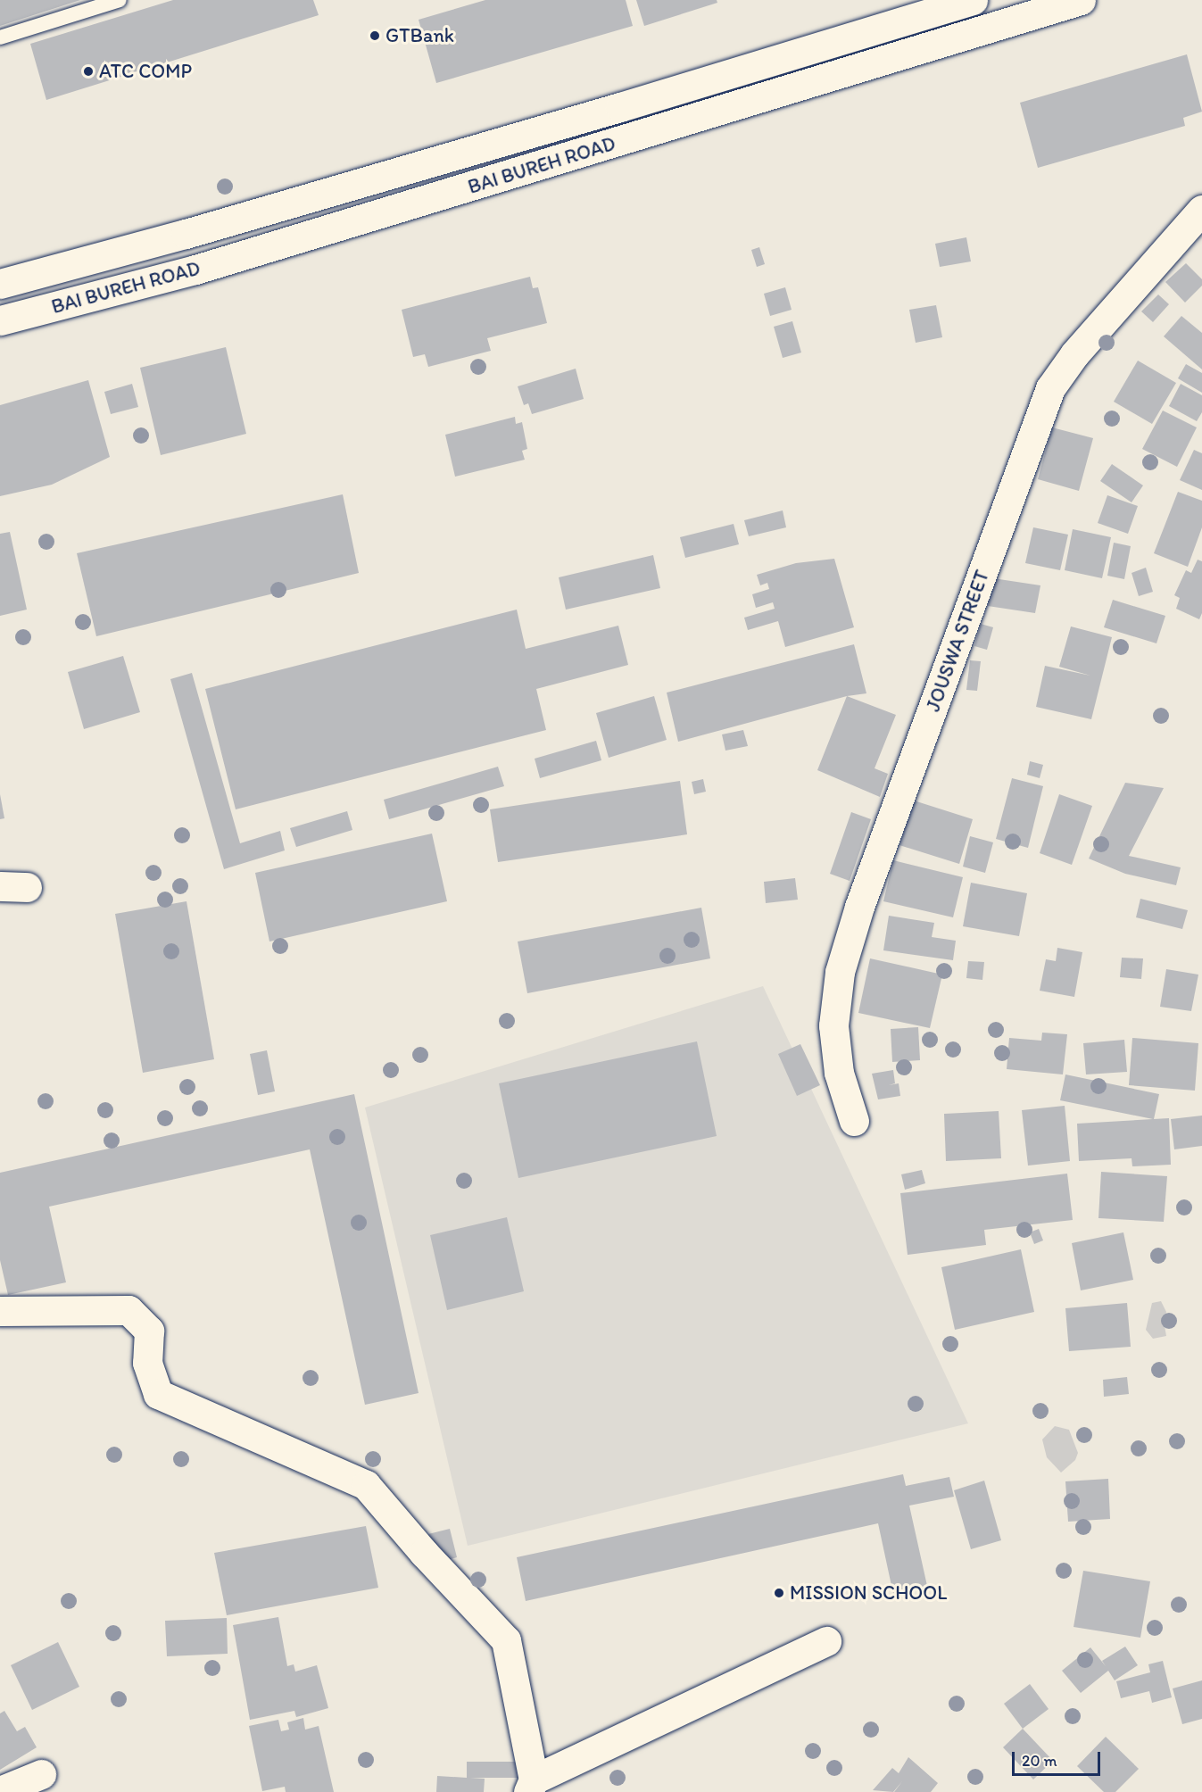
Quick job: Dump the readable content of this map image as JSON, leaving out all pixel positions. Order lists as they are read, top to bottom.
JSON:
{
  "streets": {
    "main road": ["BAI BUREH ROAD", "JOUSWA STREET"]
  },
  "places": ["GTBank", "ATC COMP", "MISSION SCHOOL"],
  "scale_bar": "20 m"
}
